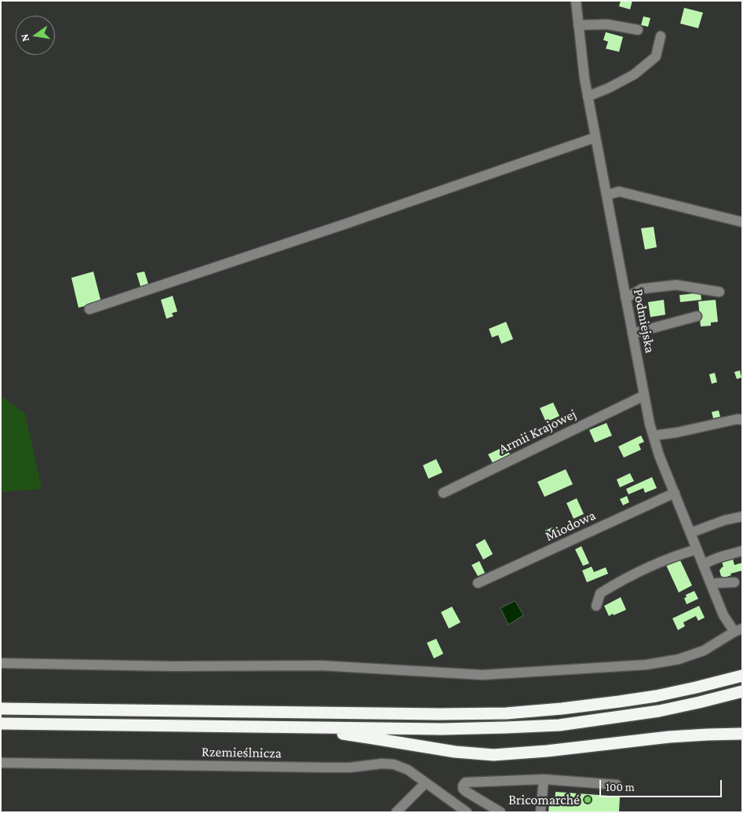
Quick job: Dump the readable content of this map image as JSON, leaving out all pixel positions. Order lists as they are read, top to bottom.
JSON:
{
  "streets": {
    "street": [
      "Podmiejska",
      "Armii Krajowej",
      "Miodowa",
      "Rzemieślnicza"
    ]
  },
  "crossings": [
    ["Podmiejska", "Armii Krajowej"],
    ["Podmiejska", "Miodowa"]
  ],
  "places": ["Bricomarché"],
  "scale_bar": "100 m",
  "north": "left"
}
